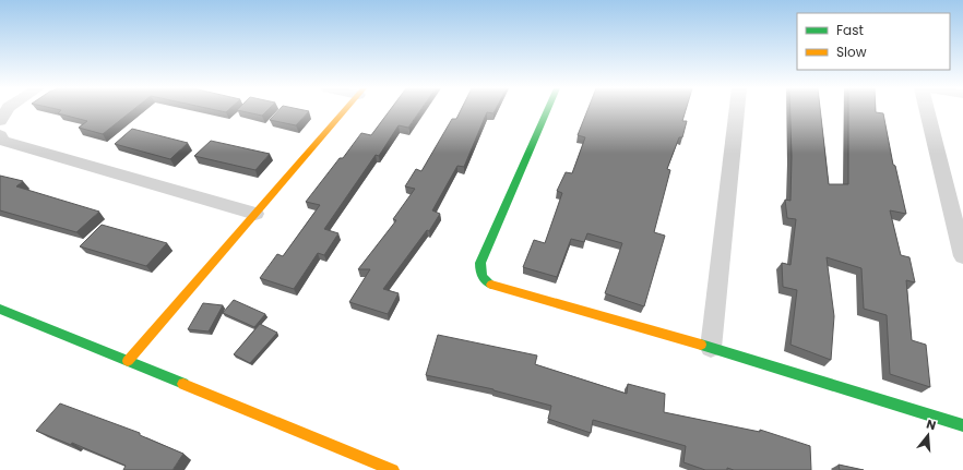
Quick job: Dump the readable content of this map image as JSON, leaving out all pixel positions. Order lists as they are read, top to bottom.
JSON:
{
  "legend": ["Fast", "Slow"],
  "north": "top"
}
